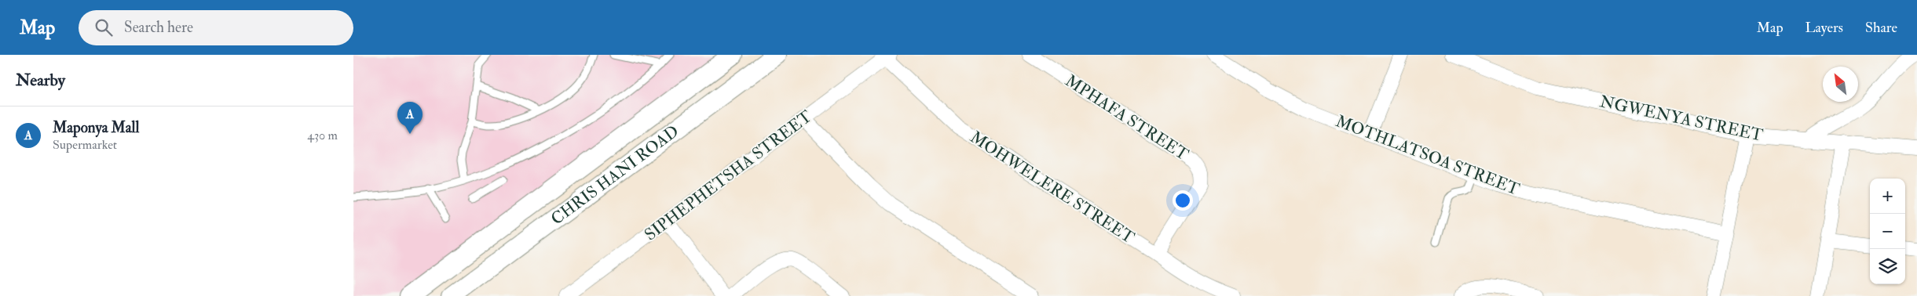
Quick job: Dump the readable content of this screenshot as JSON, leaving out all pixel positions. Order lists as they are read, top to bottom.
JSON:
{
  "streets": {
    "main road": ["CHRIS HANI ROAD"],
    "street": [
      "MPHAFA STREET",
      "NGWENYA STREET",
      "MOTHLATSOA STREET",
      "SIPHEPHETSHA STREET",
      "MOHWELERE STREET"
    ]
  },
  "crossings": [
    ["MPHAFA STREET", "MOHWELERE STREET"],
    ["SIPHEPHETSHA STREET", "MOHWELERE STREET"]
  ],
  "north": "top left",
  "page": {
    "header": "Map",
    "search": "Search here",
    "nav": ["Map", "Layers", "Share"],
    "heading": "Nearby",
    "pins": "A",
    "list": [
      {
        "mark": "A",
        "name": "Maponya Mall",
        "note": "Supermarket",
        "value": "430 m"
      }
    ],
    "map_buttons": ["+", "−"]
  }
}
